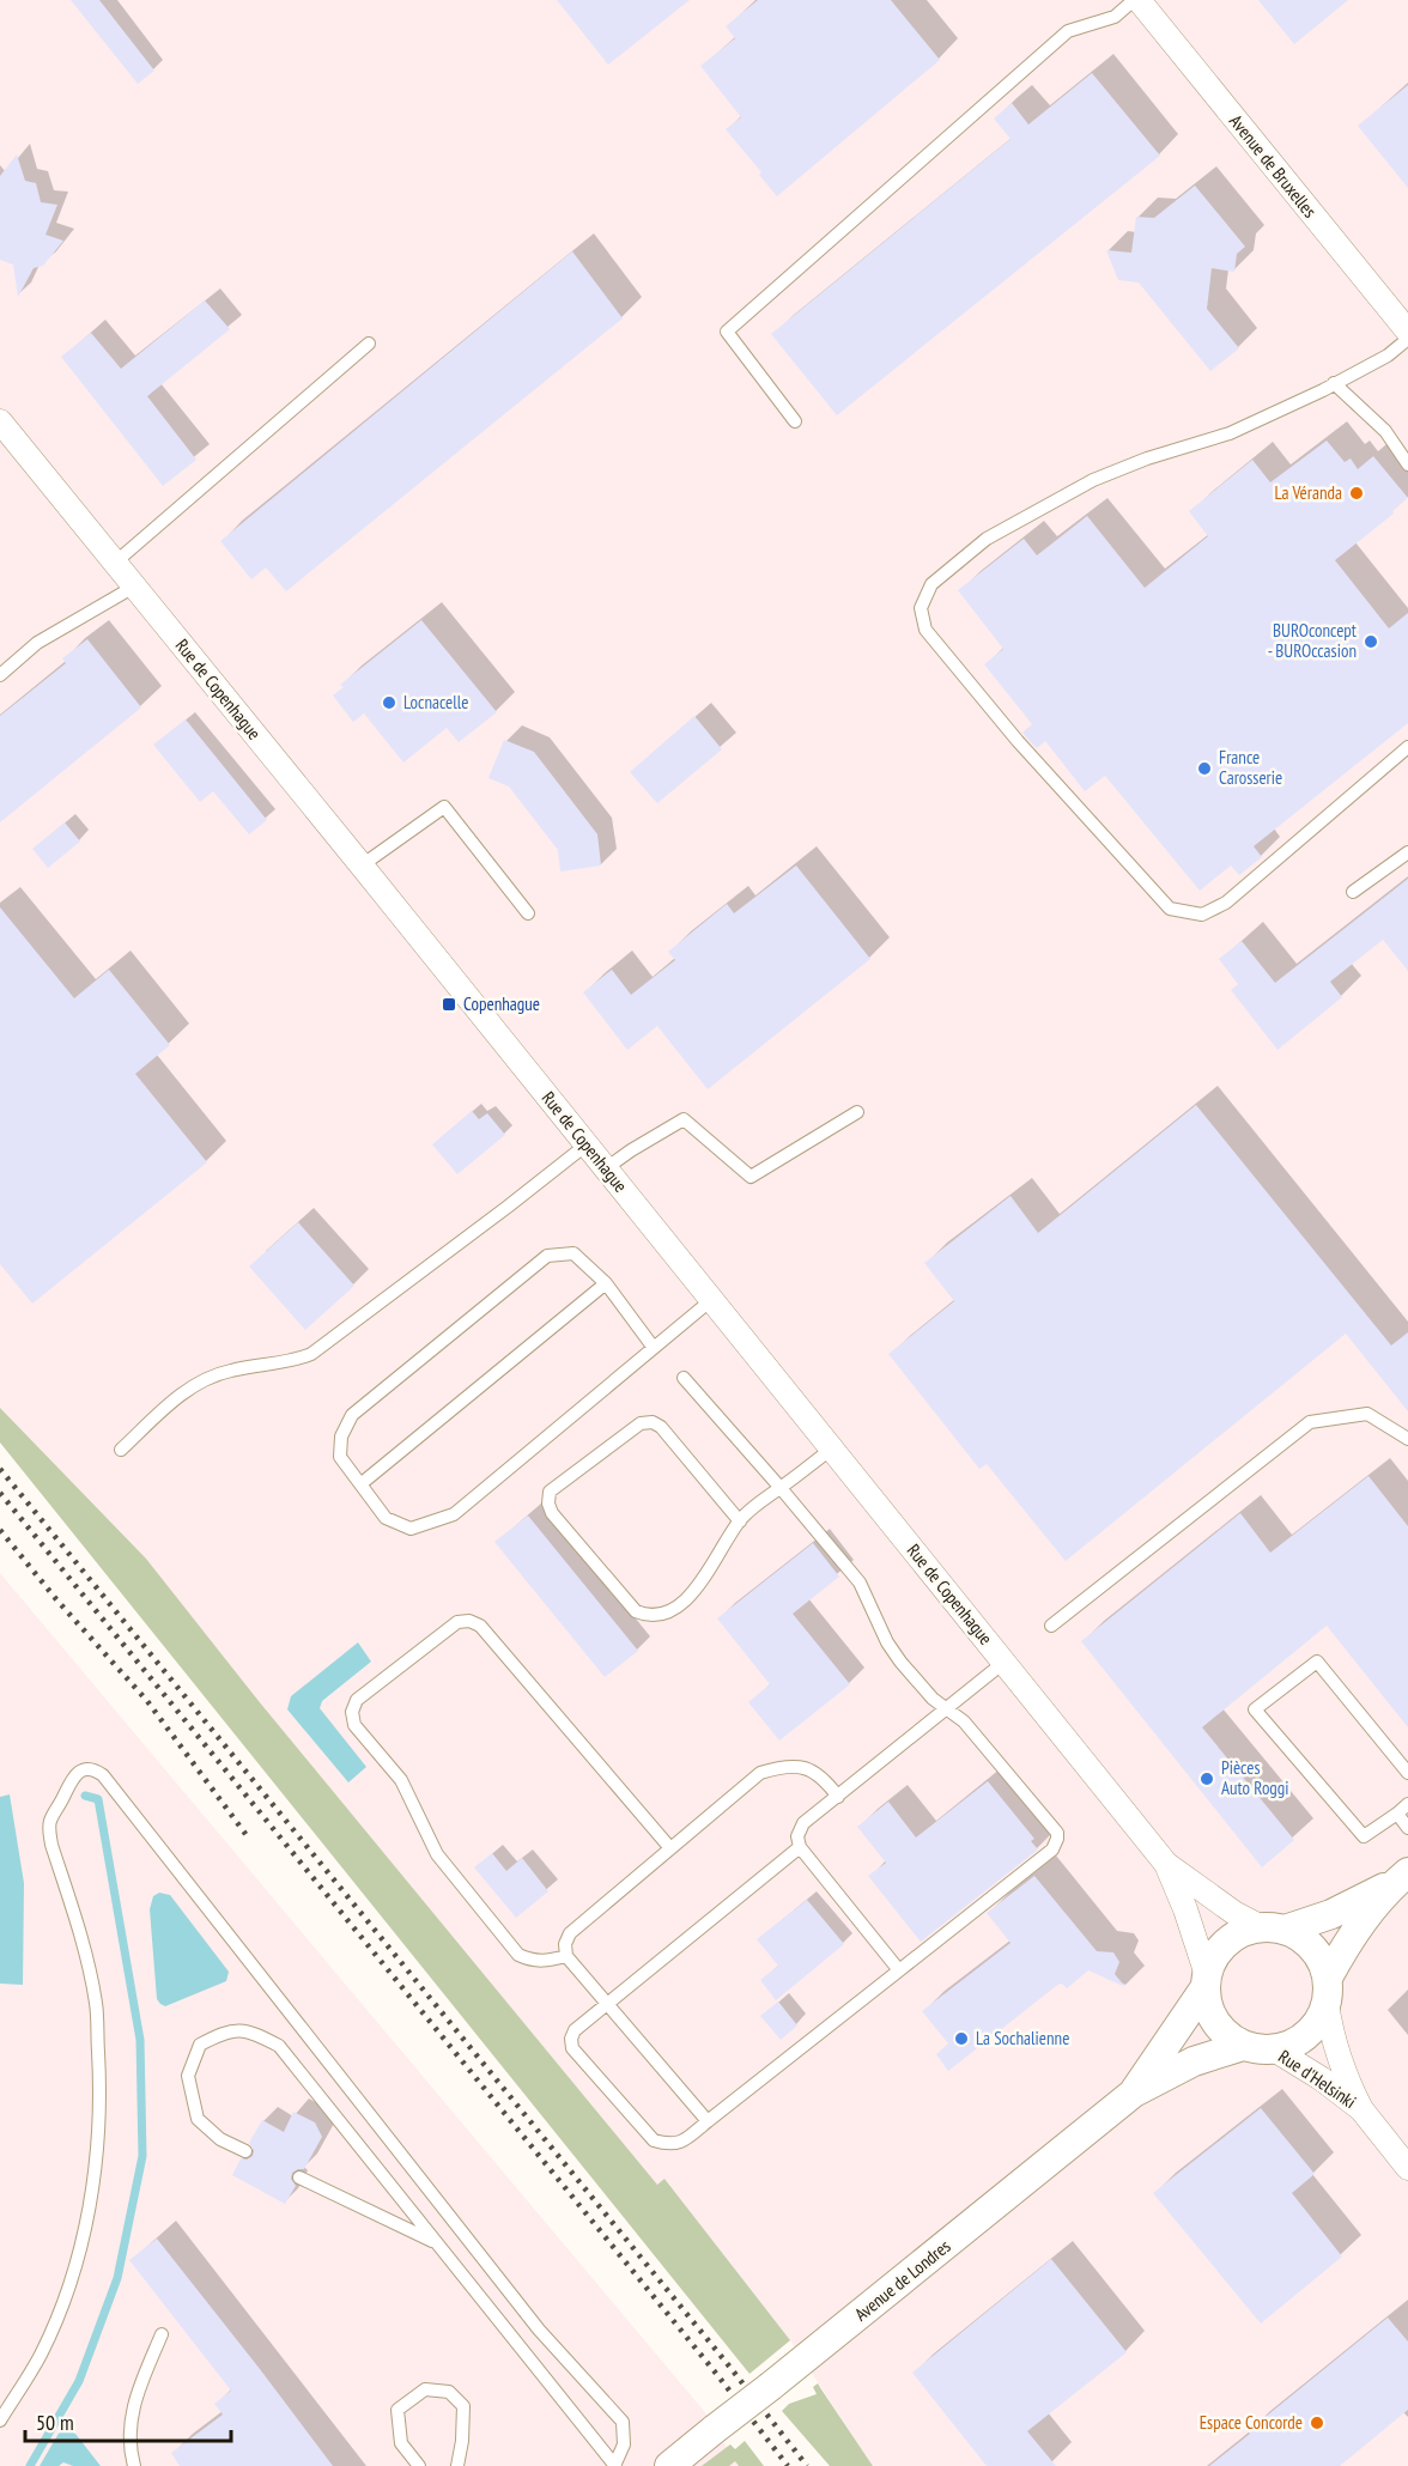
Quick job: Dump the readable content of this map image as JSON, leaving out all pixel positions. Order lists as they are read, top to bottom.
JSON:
{
  "streets": {
    "street": [
      "Avenue de Bruxelles",
      "Rue de Copenhague",
      "Rue d'Helsinki",
      "Avenue de Londres"
    ]
  },
  "crossings": [
    ["Rue de Copenhague", "Rue d'Helsinki"],
    ["Rue de Copenhague", "Avenue de Londres"],
    ["Rue d'Helsinki", "Avenue de Londres"]
  ],
  "places": {
    "other": [
      "La Véranda",
      "BUROconcept - BUROccasion",
      "Locnacelle",
      "France Carosserie",
      "Pièces Auto Roggi",
      "La Sochalienne",
      "Espace Concorde"
    ],
    "transit": ["Copenhague"]
  },
  "scale_bar": "50 m"
}
